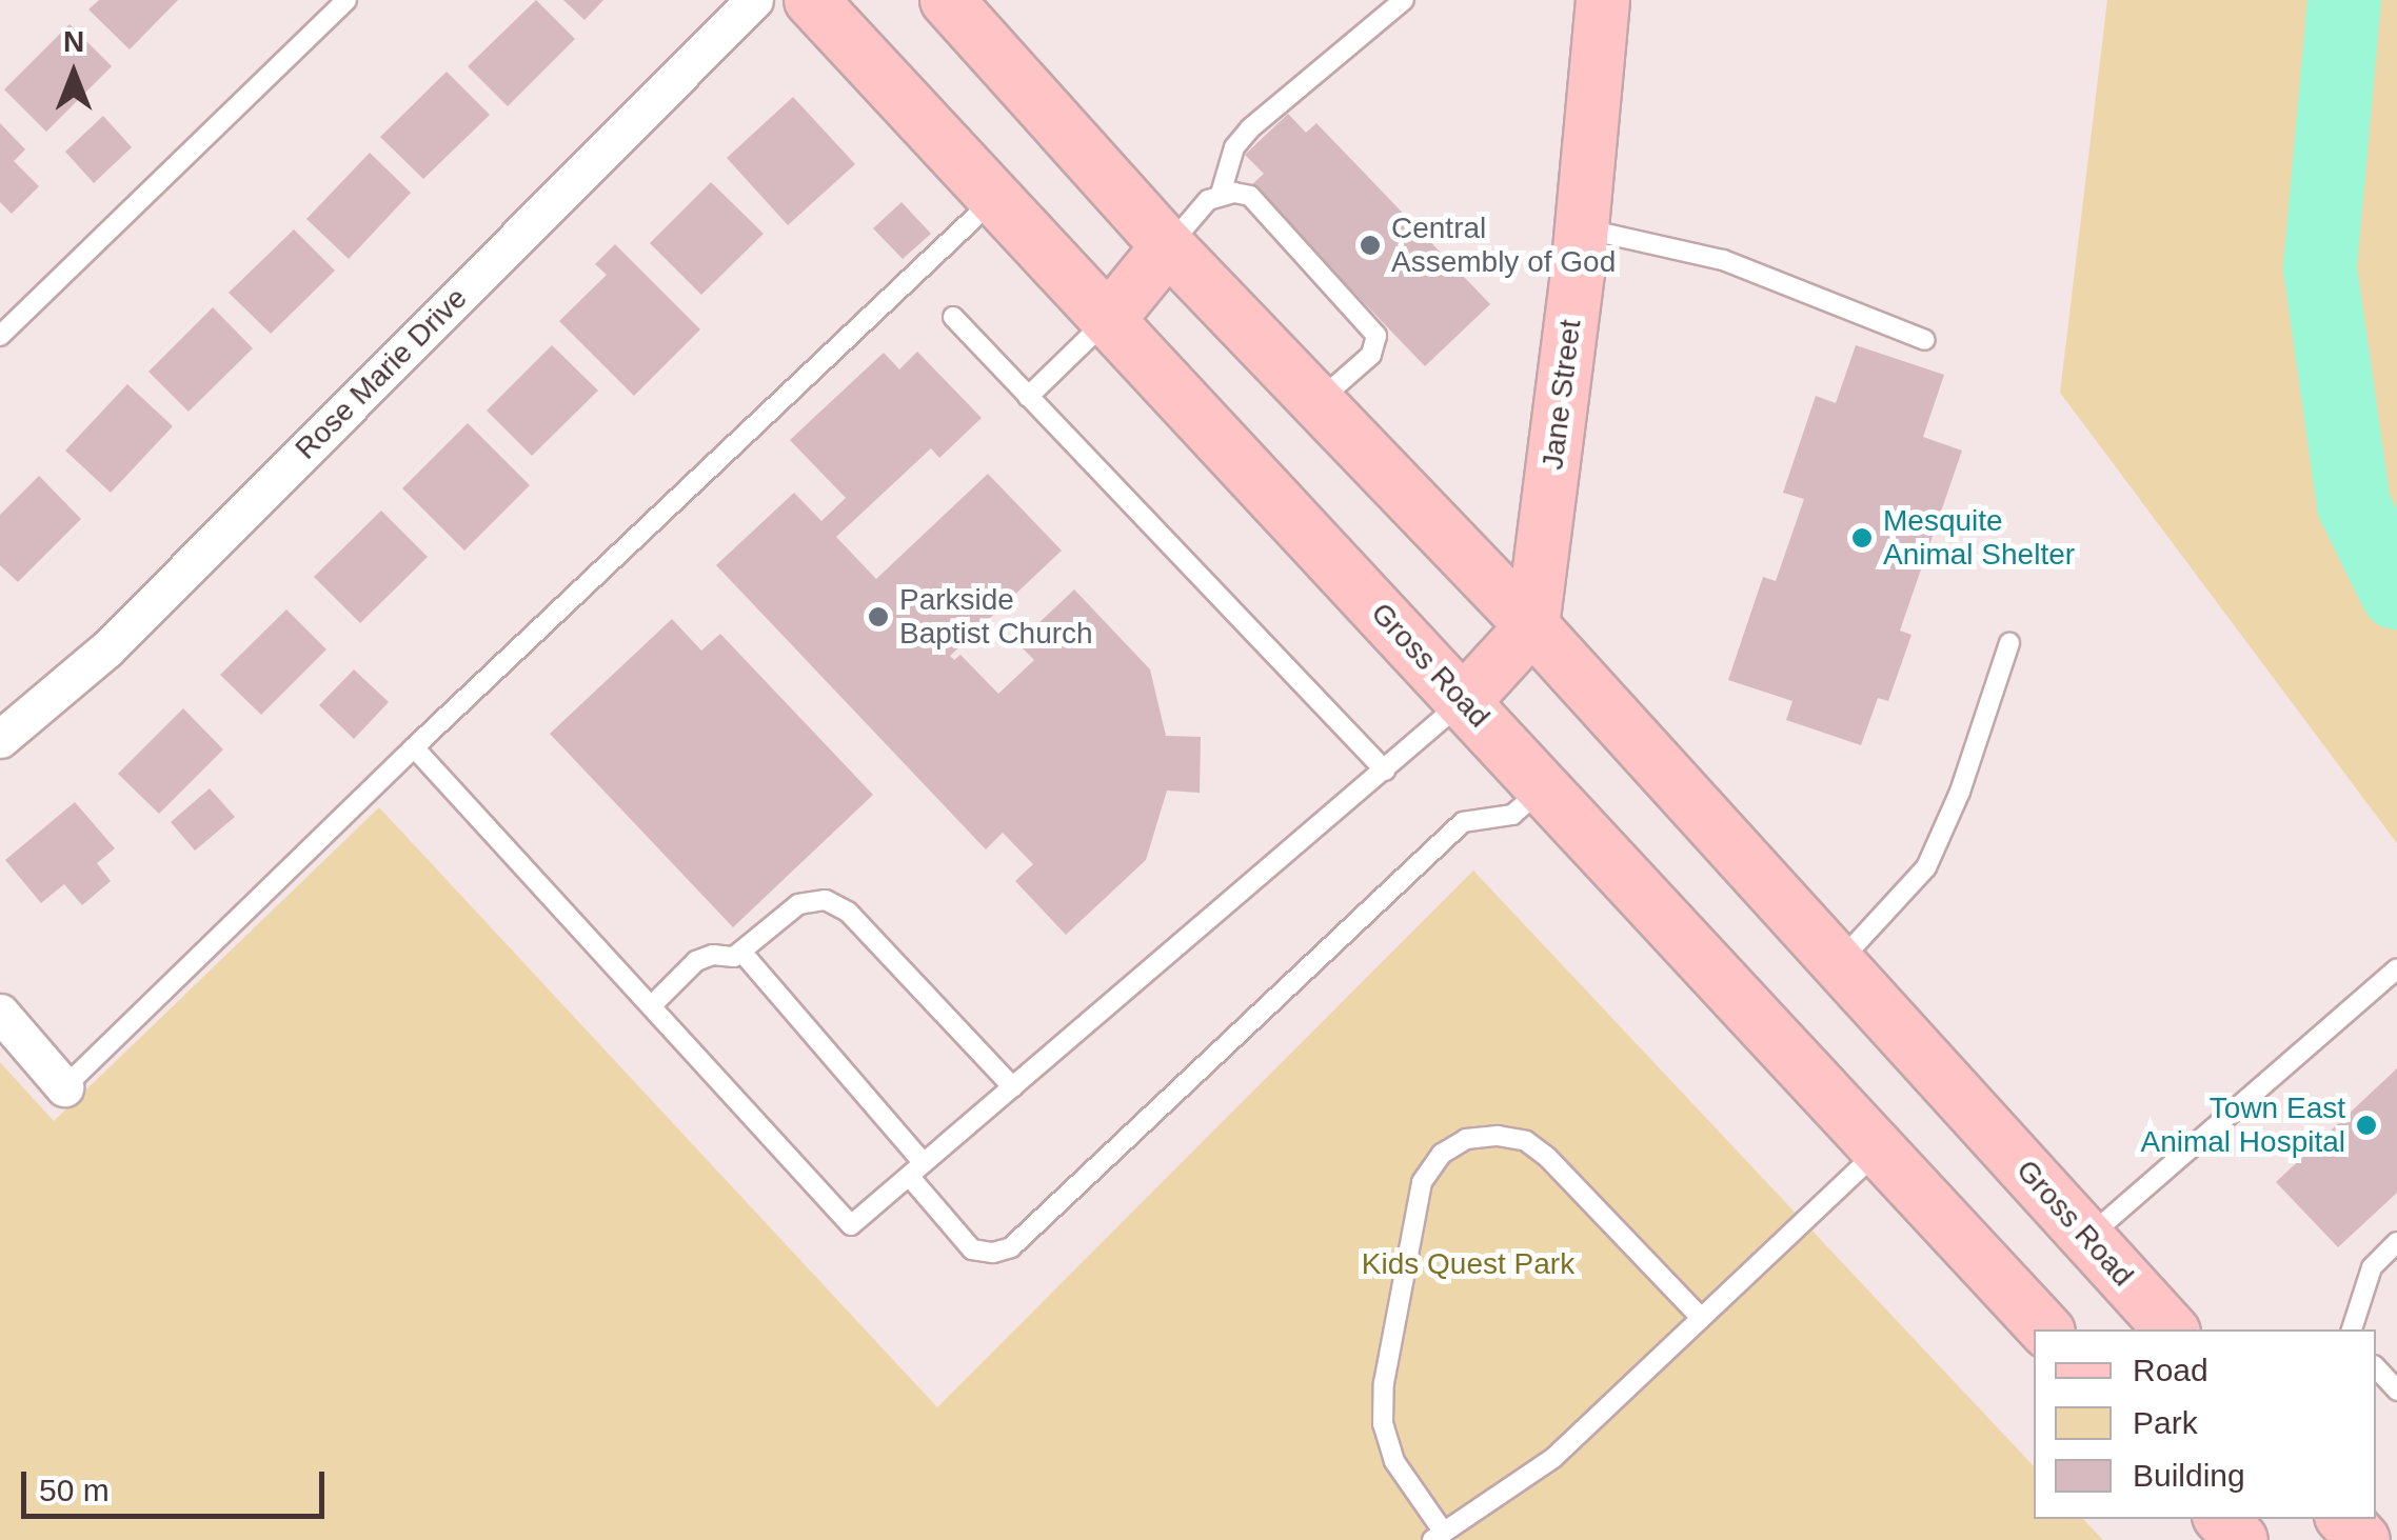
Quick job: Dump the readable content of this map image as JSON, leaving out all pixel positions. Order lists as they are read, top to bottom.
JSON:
{
  "streets": {
    "main road": ["Jane Street", "Gross Road"],
    "street": ["Rose Marie Drive"]
  },
  "crossings": [
    ["Jane Street", "Gross Road"]
  ],
  "parks": ["Kids Quest Park"],
  "places": [
    "Central Assembly of God",
    "Mesquite Animal Shelter",
    "Parkside Baptist Church",
    "Town East Animal Hospital"
  ],
  "legend": ["Road", "Park", "Building"],
  "scale_bar": "50 m",
  "north": "top"
}
